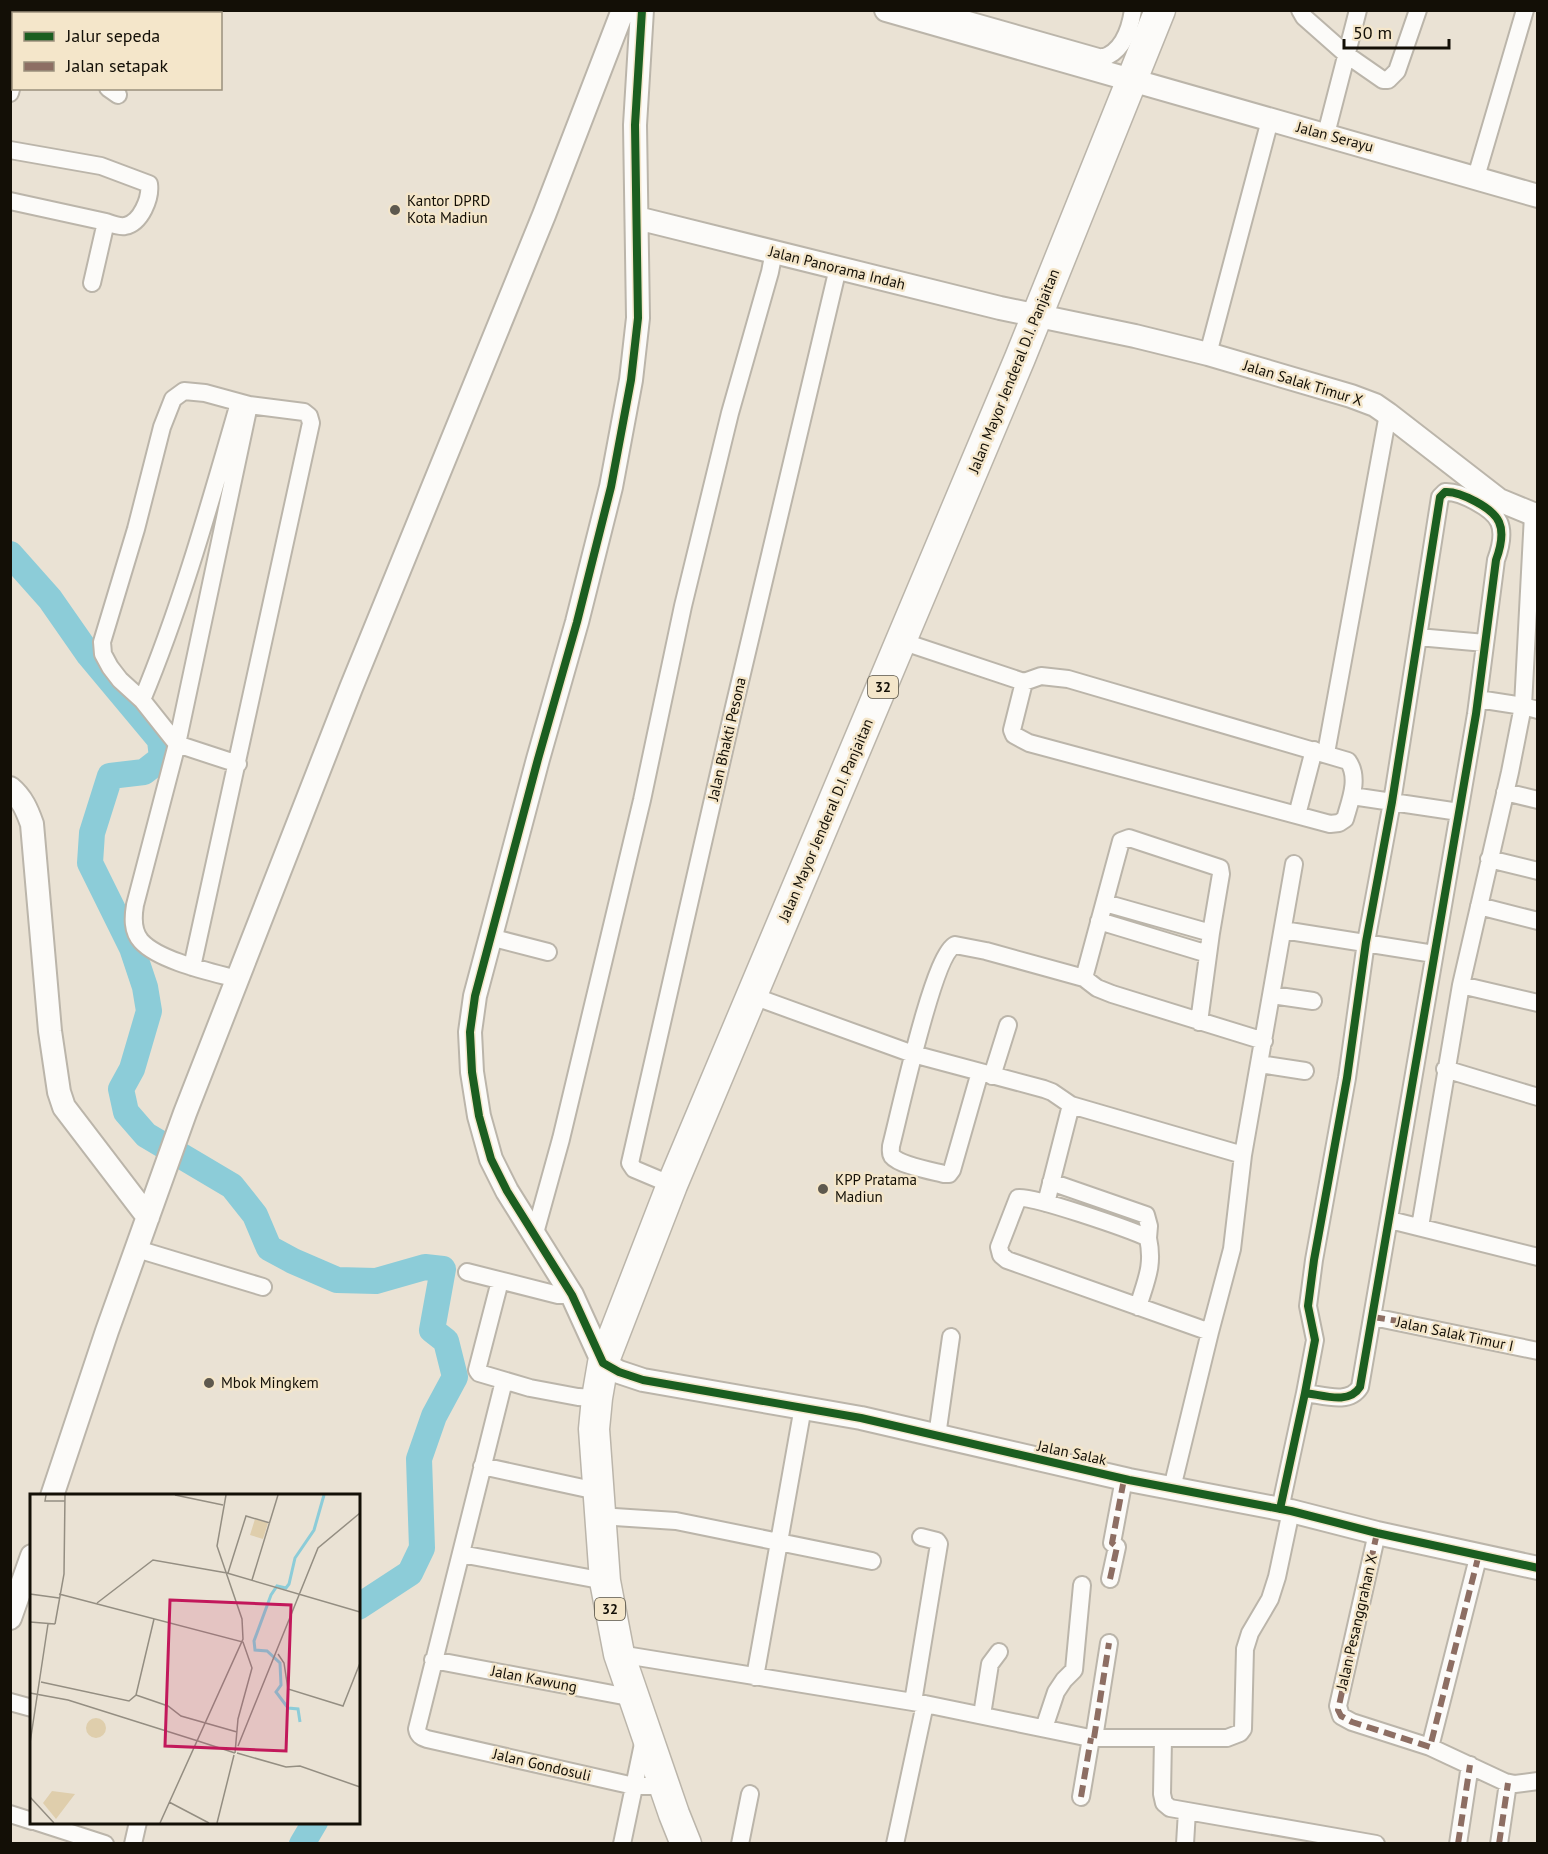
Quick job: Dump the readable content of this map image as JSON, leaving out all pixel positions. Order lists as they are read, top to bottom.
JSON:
{
  "streets": {
    "highway": ["Jalan Mayor Jenderal D.I. Panjaitan", "32"],
    "street": [
      "Jalan Serayu",
      "Jalan Panorama Indah",
      "Jalan Salak Timur X",
      "Jalan Bhakti Pesona",
      "Jalan Salak Timur I",
      "Jalan Salak",
      "Jalan Pesanggrahan X",
      "Jalan Kawung",
      "Jalan Gondosuli"
    ]
  },
  "crossings": [
    ["Jalan Serayu", "Jalan Mayor Jenderal D.I. Panjaitan"],
    ["Jalan Panorama Indah", "Jalan Mayor Jenderal D.I. Panjaitan"],
    ["Jalan Panorama Indah", "Jalan Salak Timur X"],
    ["Jalan Panorama Indah", "Jalan Bhakti Pesona"],
    ["Jalan Mayor Jenderal D.I. Panjaitan", "Jalan Salak Timur X"],
    ["Jalan Mayor Jenderal D.I. Panjaitan", "32"],
    ["Jalan Mayor Jenderal D.I. Panjaitan", "Jalan Bhakti Pesona"],
    ["Jalan Mayor Jenderal D.I. Panjaitan", "Jalan Salak"],
    ["32", "Jalan Salak"],
    ["32", "Jalan Kawung"],
    ["32", "Jalan Gondosuli"],
    ["Jalan Salak", "Jalan Pesanggrahan X"],
    ["Jalan Kawung", "Jalan Gondosuli"]
  ],
  "places": ["Kantor DPRD Kota Madiun", "KPP Pratama Madiun", "Mbok Mingkem"],
  "legend": ["Jalur sepeda", "Jalan setapak"],
  "scale_bar": "50 m"
}
